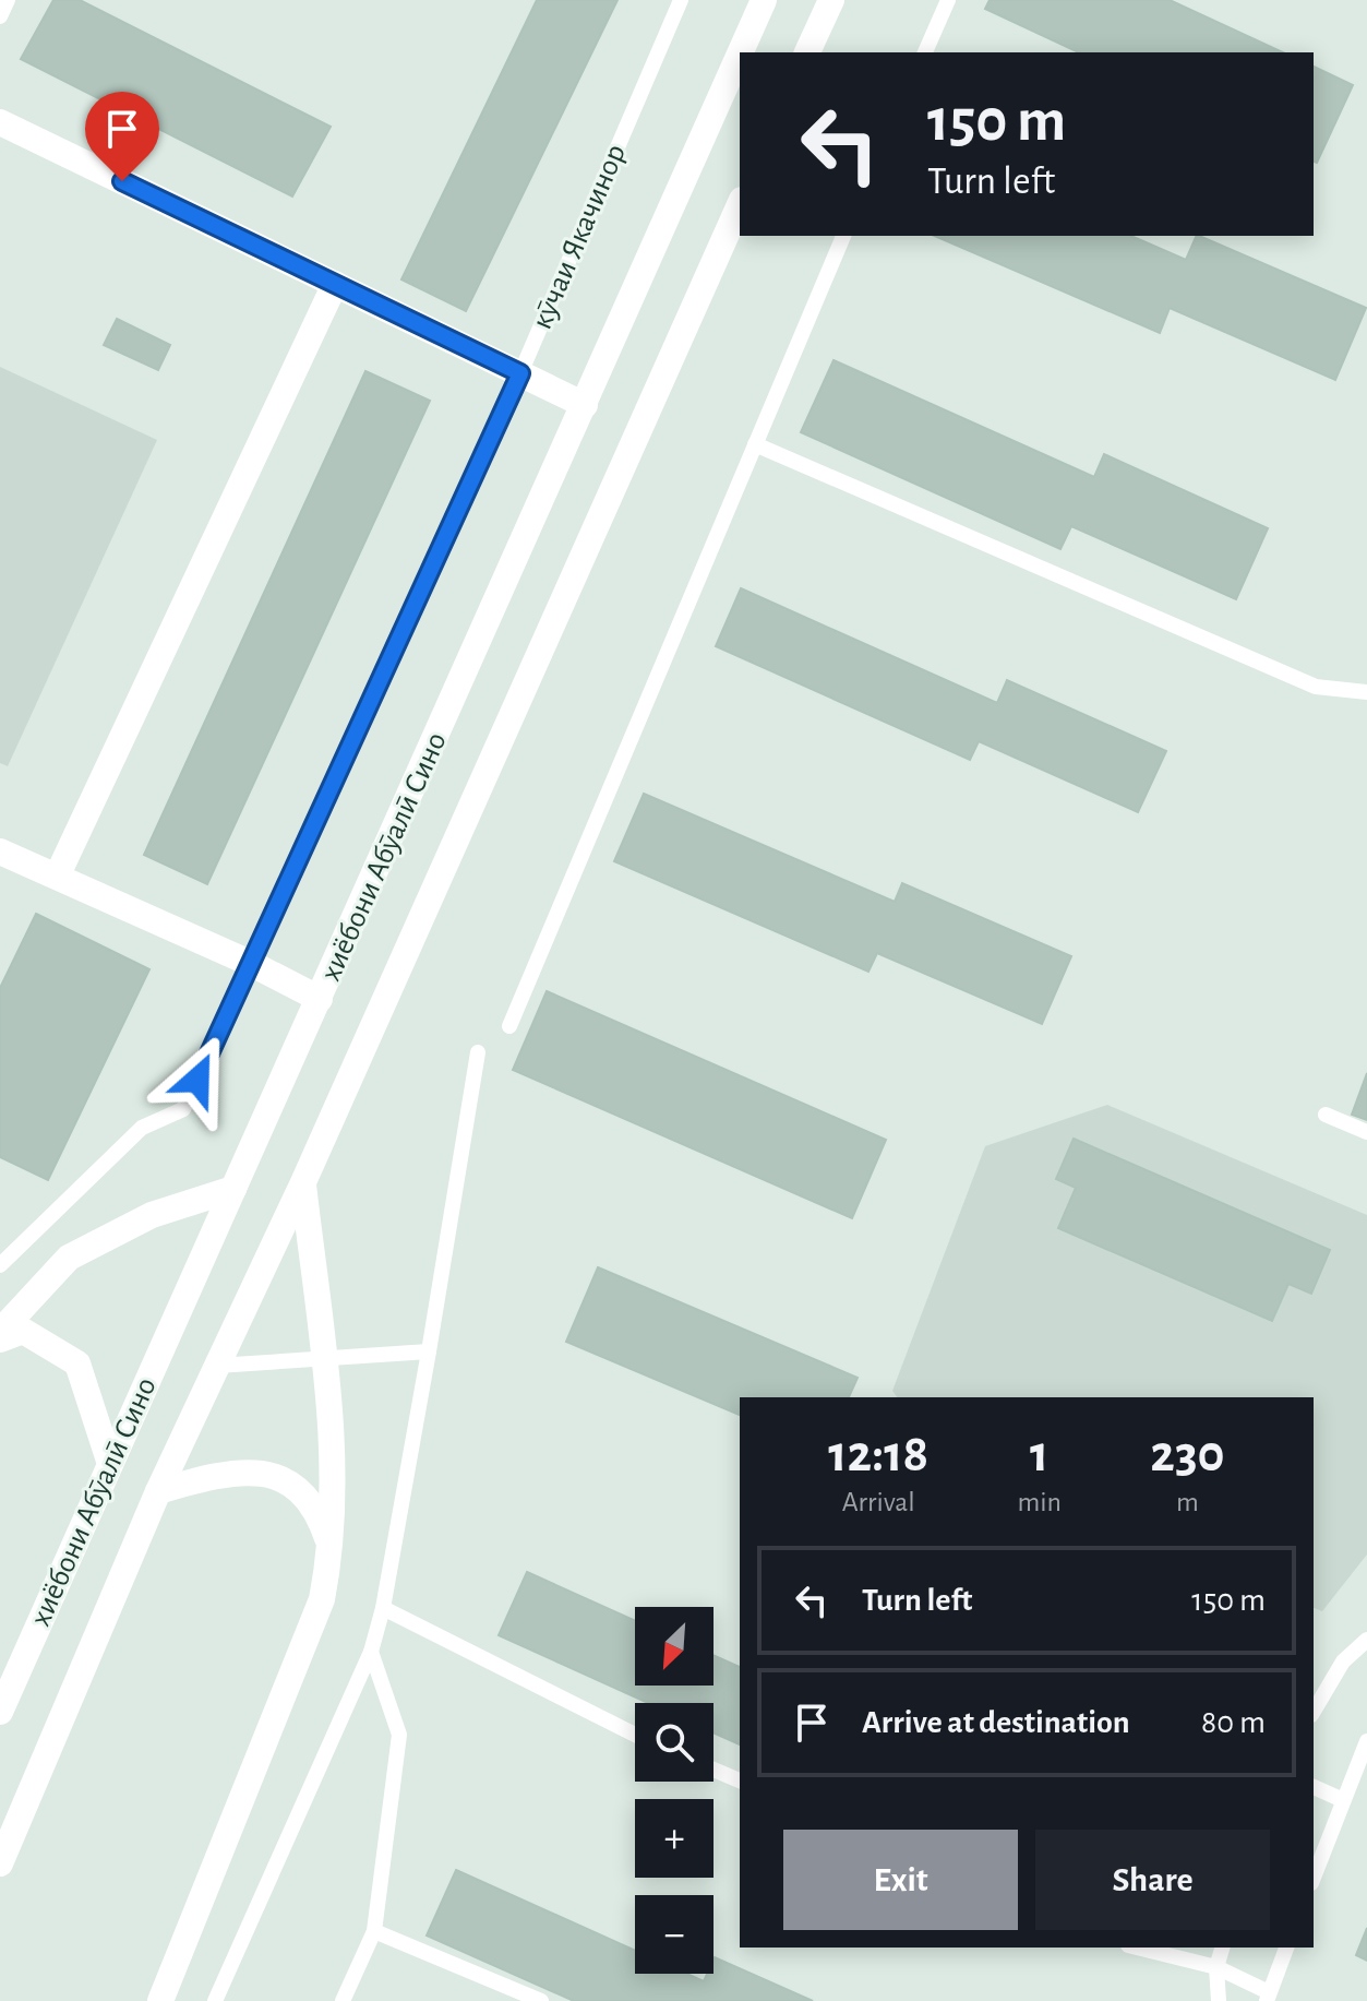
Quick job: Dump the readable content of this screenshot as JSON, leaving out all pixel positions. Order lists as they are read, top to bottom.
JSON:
{
  "streets": {
    "main road": ["хиёбони Абӯалӣ Сино"],
    "lane": ["кӯчаи Якачинор"]
  },
  "north": "bottom left",
  "page": {
    "turn": ["150 m", "Turn left"],
    "eta": [
      "12:18",
      "Arrival",
      "1",
      "min",
      "230",
      "m"
    ],
    "list": [
      {
        "name": "Turn left",
        "value": "150 m"
      },
      {
        "name": "Arrive at destination",
        "value": "80 m"
      }
    ],
    "map_buttons": ["+", "−"],
    "buttons": ["Exit", "Share"]
  }
}
